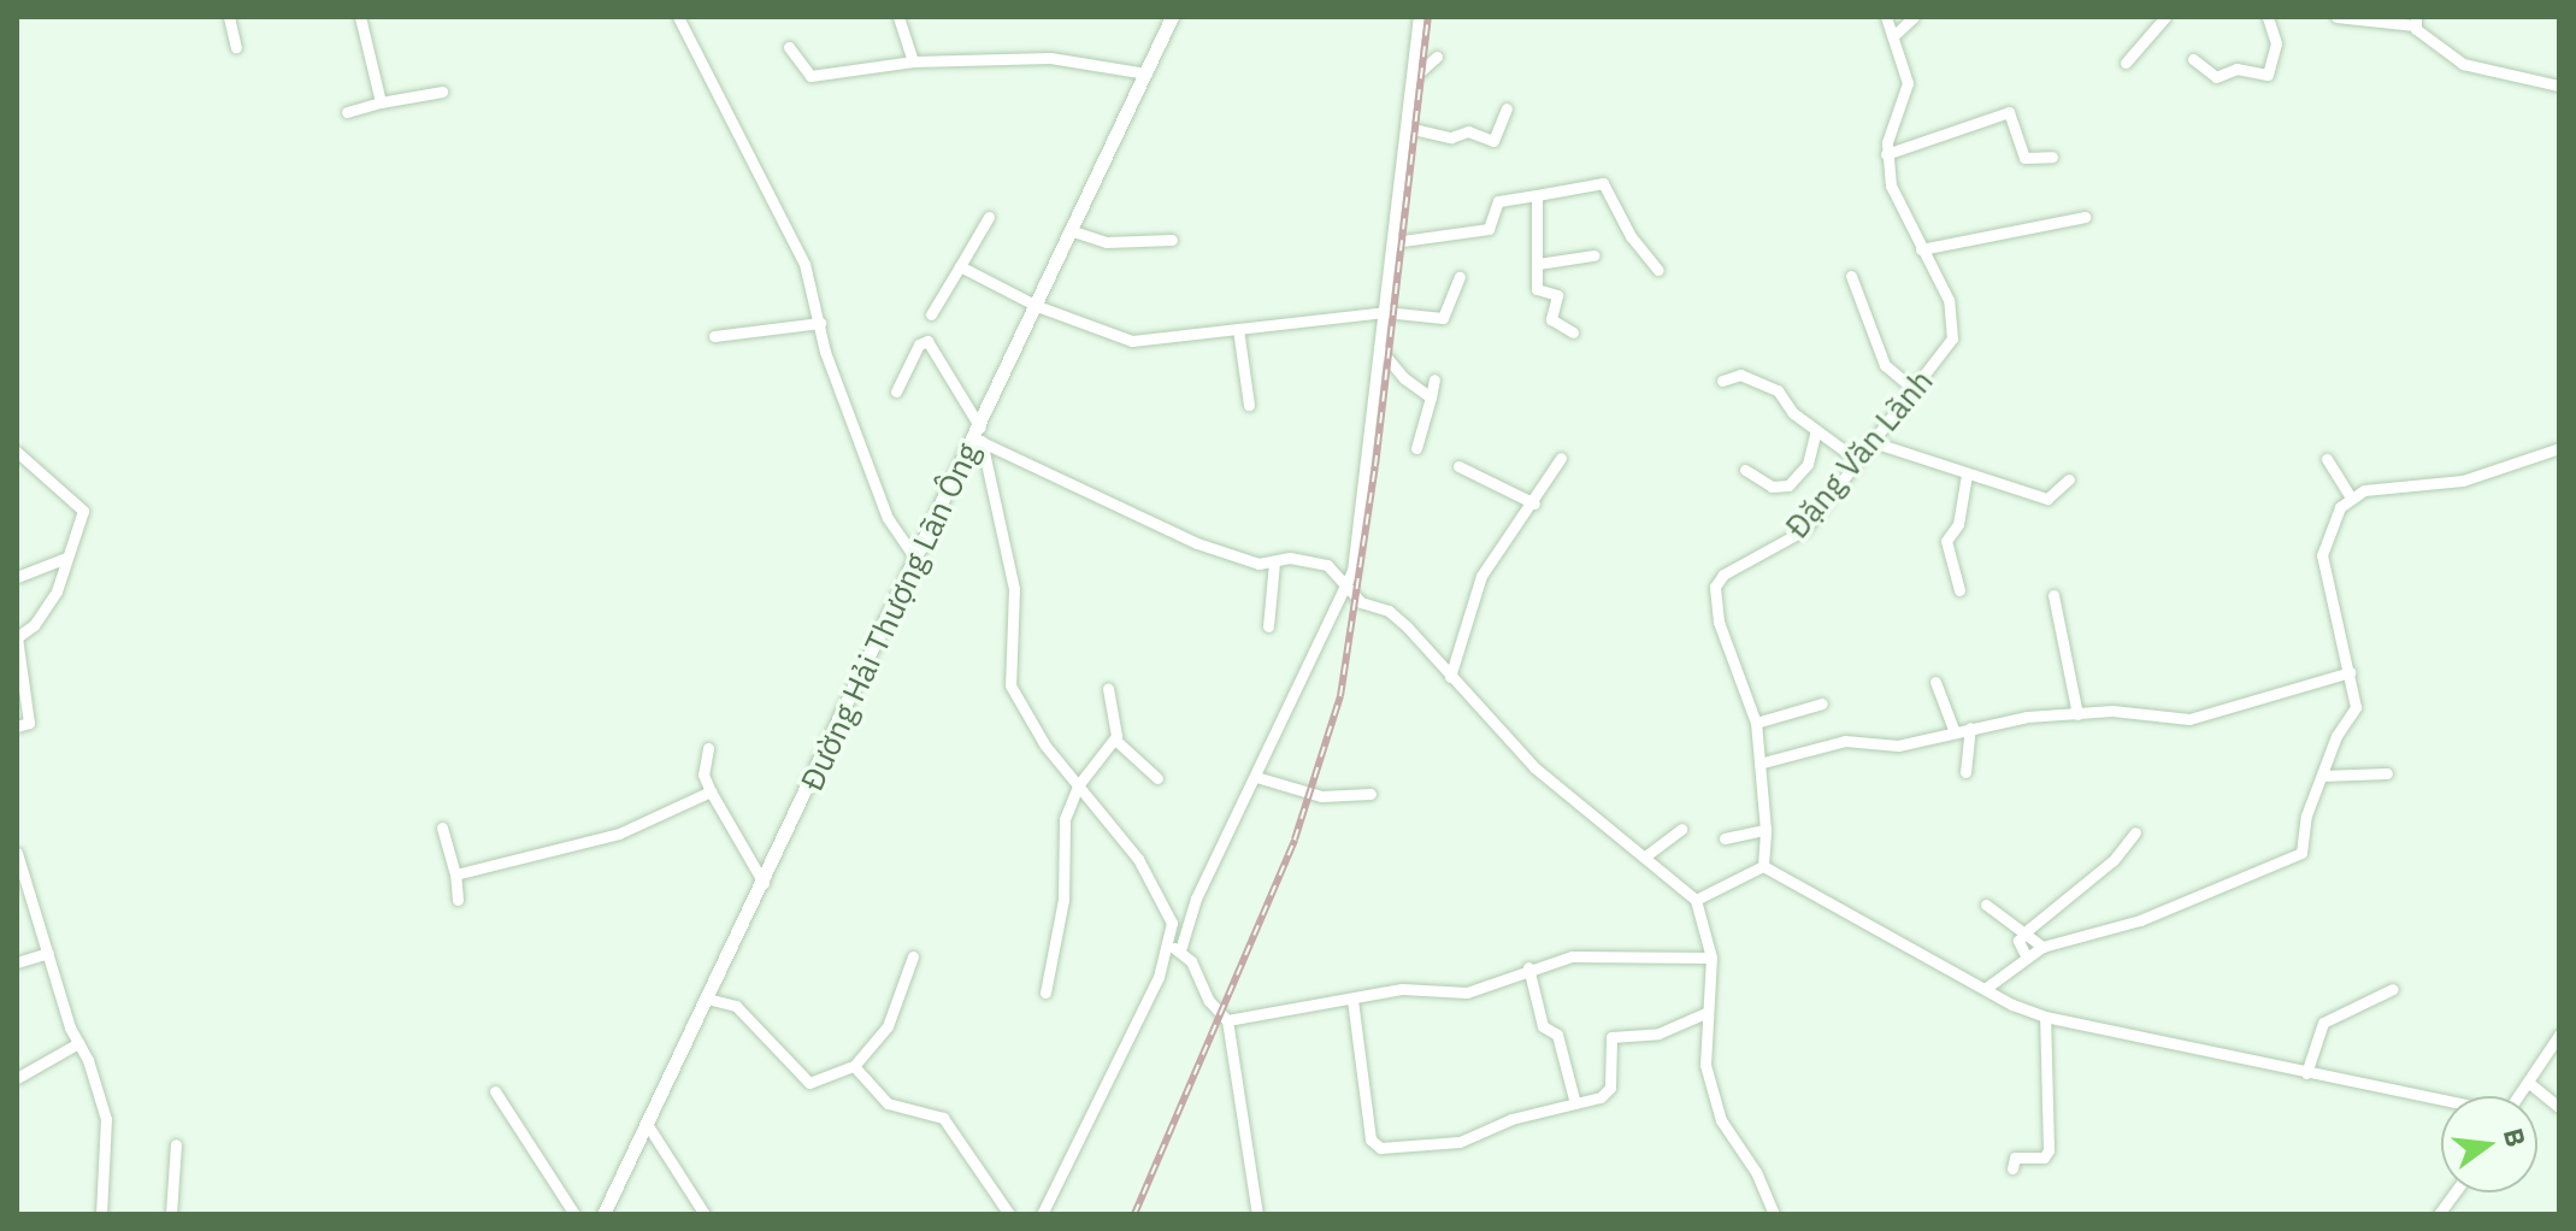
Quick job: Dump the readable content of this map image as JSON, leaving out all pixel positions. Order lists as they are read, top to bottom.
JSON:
{
  "streets": {
    "street": ["Đặng Văn Lãnh", "Đường Hải Thượng Lãn Ông"]
  },
  "north": "right"
}
